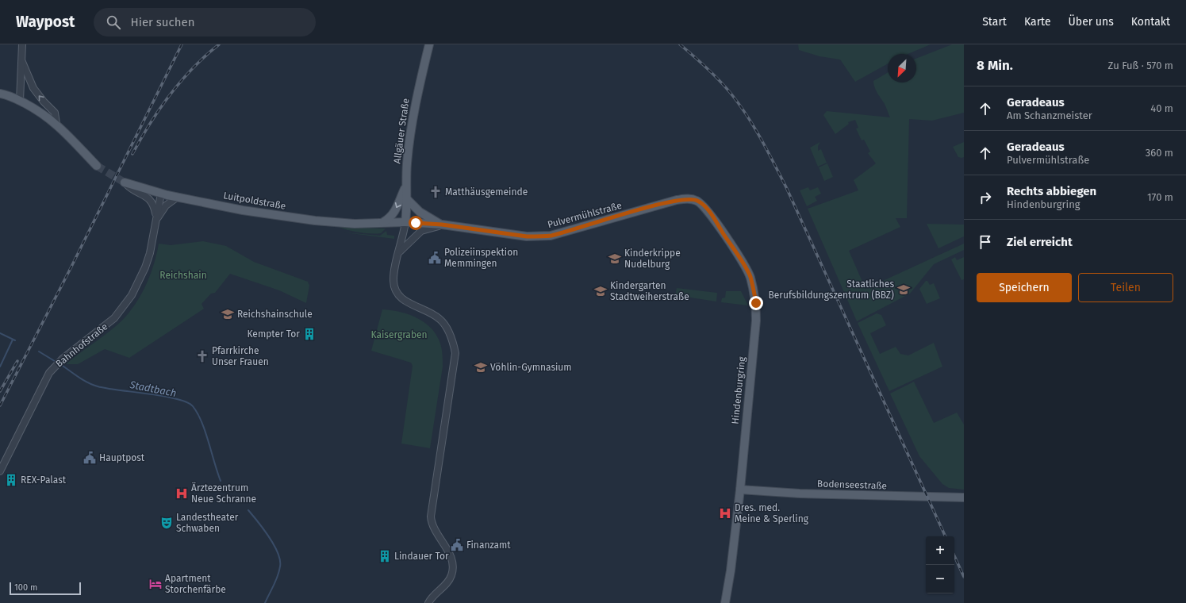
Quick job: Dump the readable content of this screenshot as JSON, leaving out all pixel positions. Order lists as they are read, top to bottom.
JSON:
{
  "streets": {
    "main road": [
      "Allgäuer Straße",
      "Luitpoldstraße",
      "Pulvermühlstraße",
      "Hindenburgring",
      "Bodenseestraße"
    ],
    "street": ["Bahnhofstraße"]
  },
  "crossings": [
    ["Allgäuer Straße", "Luitpoldstraße"],
    ["Allgäuer Straße", "Pulvermühlstraße"],
    ["Luitpoldstraße", "Pulvermühlstraße"],
    ["Luitpoldstraße", "Bahnhofstraße"],
    ["Pulvermühlstraße", "Hindenburgring"],
    ["Hindenburgring", "Bodenseestraße"]
  ],
  "water": ["Stadtbach"],
  "parks": ["Reichshain", "Kaisergraben"],
  "places": {
    "church": ["Matthäusgemeinde", "Pfarrkirche Unser Frauen"],
    "public building": ["Polizeiinspektion Memmingen", "Hauptpost", "Finanzamt"],
    "school or university": [
      "Kinderkrippe Nudelburg",
      "Staatliches Berufsbildungszentrum (BBZ)",
      "Kindergarten Stadtweiherstraße",
      "Reichshainschule",
      "Vöhlin-Gymnasium"
    ],
    "building": ["Kempter Tor", "REX-Palast", "Lindauer Tor"],
    "hospital": ["Ärztezentrum Neue Schranne", "Dres. med. Meine & Sperling"],
    "theatre": ["Landestheater Schwaben"],
    "hotel": ["Apartment Storchenfärbe"]
  },
  "scale_bar": "100 m",
  "north": "bottom left",
  "page": {
    "header": "Waypost",
    "search": "Hier suchen",
    "nav": [
      "Start",
      "Karte",
      "Über uns",
      "Kontakt"
    ],
    "heading": ["8 Min.", "Zu Fuß · 570 m"],
    "list": [
      ["Geradeaus", "Am Schanzmeister", "40 m"],
      ["Geradeaus", "Pulvermühlstraße", "360 m"],
      ["Rechts abbiegen", "Hindenburgring", "170 m"],
      "Ziel erreicht"
    ],
    "buttons": ["Speichern", "Teilen"],
    "map_buttons": ["+", "−"],
    "scale": "100 m"
  }
}
